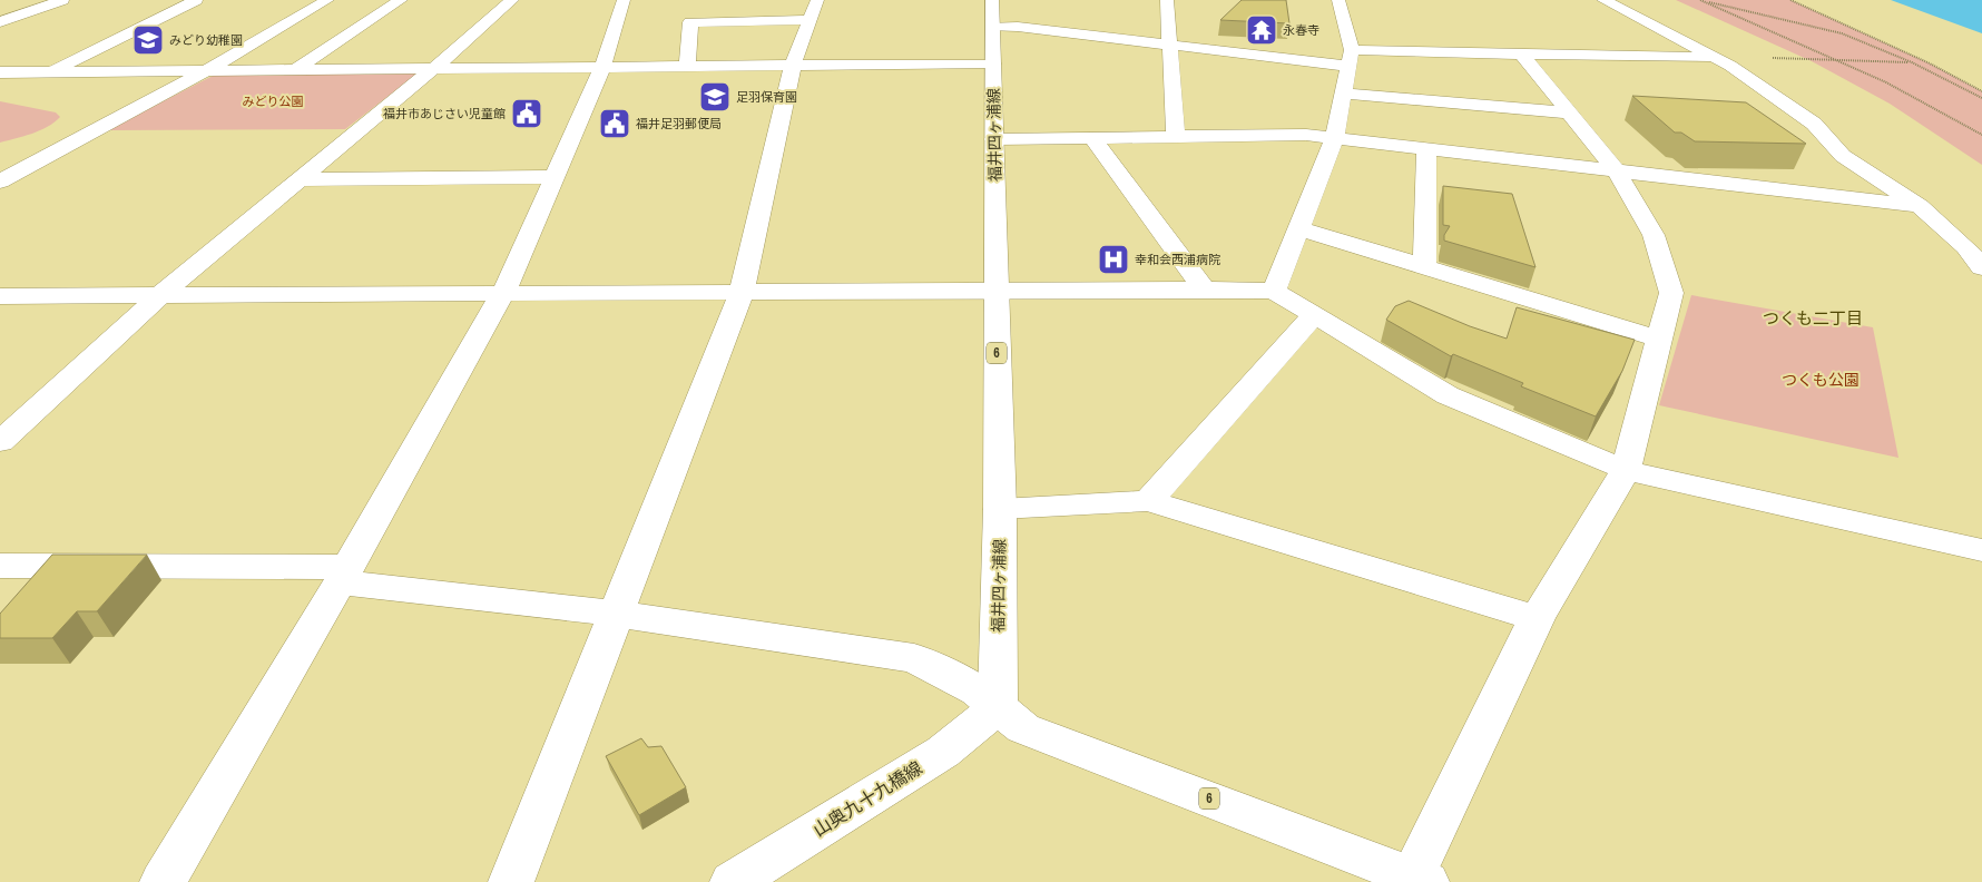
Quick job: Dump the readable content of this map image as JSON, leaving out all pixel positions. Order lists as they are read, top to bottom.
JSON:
{
  "streets": {
    "street": ["福井四ヶ浦線", "6", "山奥九十九橋線"]
  },
  "crossings": [
    ["福井四ヶ浦線", "6"],
    ["福井四ヶ浦線", "山奥九十九橋線"],
    ["6", "山奥九十九橋線"]
  ],
  "districts": ["つくも二丁目"],
  "parks": ["みどり公園", "つくも公園"],
  "places": {
    "temple": ["永春寺"],
    "school or university": ["みどり幼稚園", "足羽保育園"],
    "public building": ["福井市あじさい児童館", "福井足羽郵便局"],
    "hospital": ["幸和会西浦病院"]
  }
}
